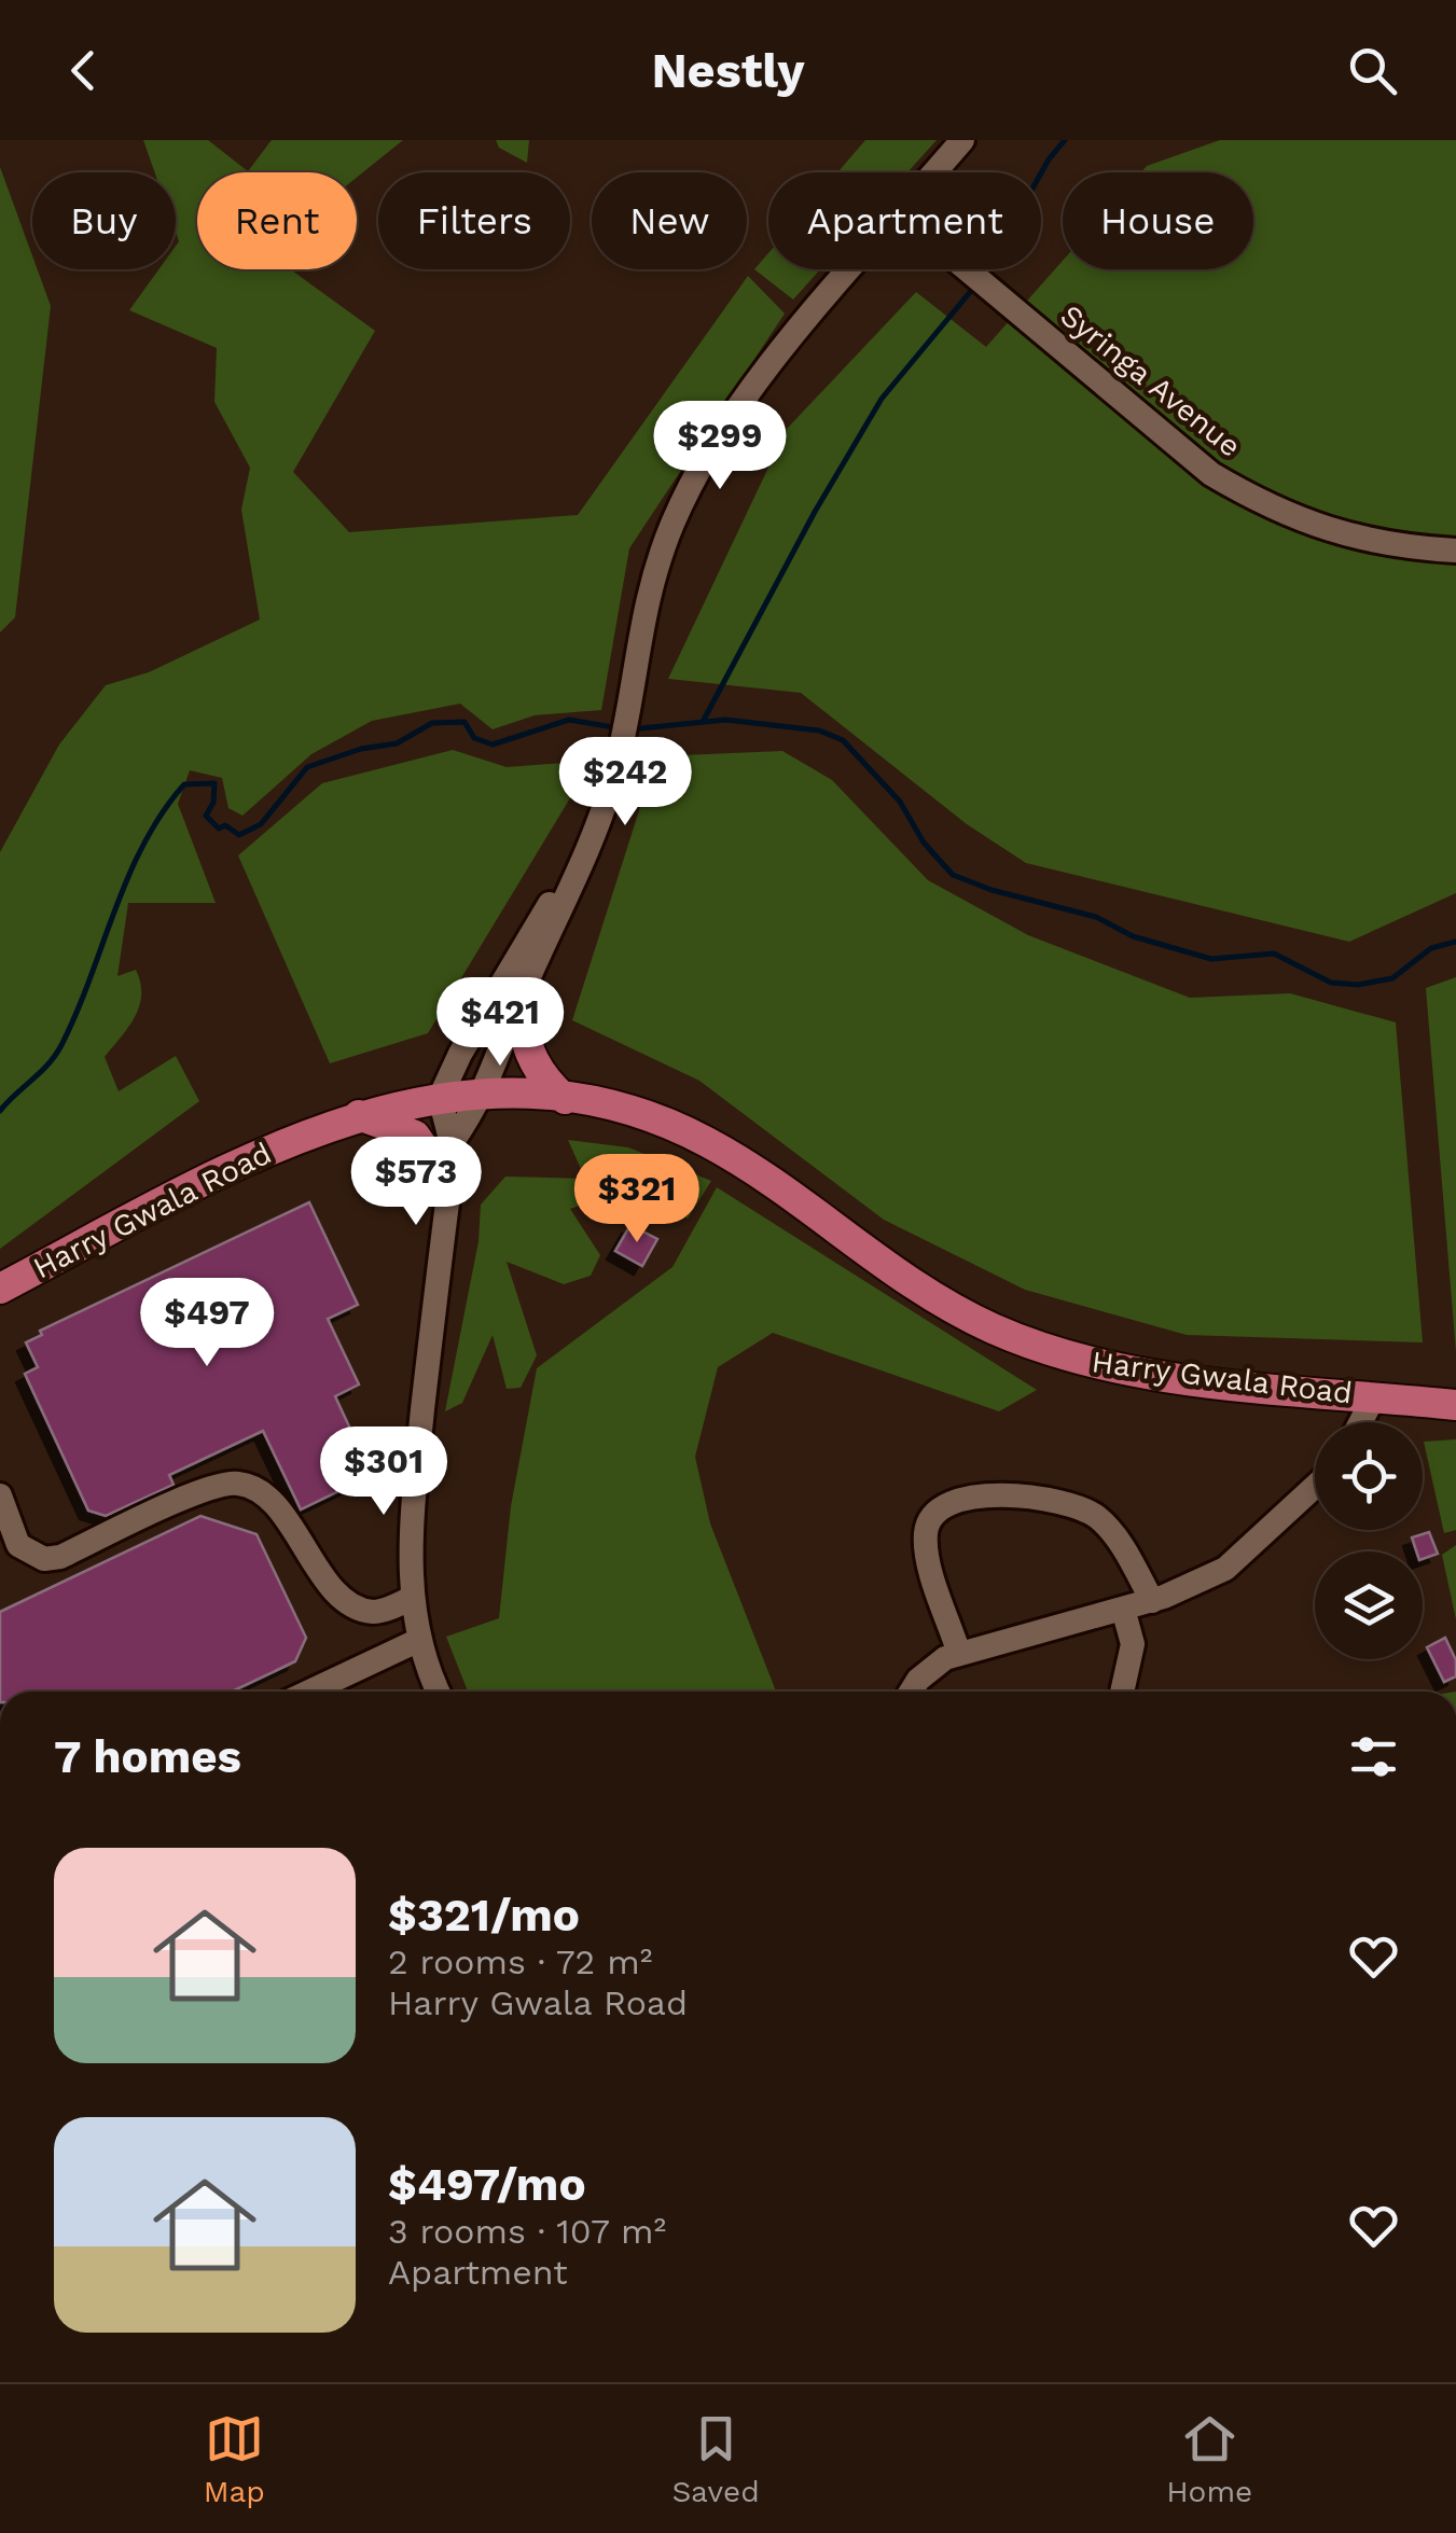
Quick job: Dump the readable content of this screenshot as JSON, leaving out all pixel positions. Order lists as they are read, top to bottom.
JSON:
{
  "streets": {
    "main road": ["Harry Gwala Road"],
    "street": ["Syringa Avenue"]
  },
  "page": {
    "header": "Nestly",
    "chip": [
      "Buy",
      "Rent",
      "Filters",
      "New",
      "Apartment",
      "House"
    ],
    "price": [
      "$299",
      "$242",
      "$421",
      "$573",
      "$321",
      "$497",
      "$301"
    ],
    "heading": "7 homes",
    "list": [
      {
        "name": "$321/mo",
        "note": "2 rooms · 72 m² · Harry Gwala Road"
      },
      {
        "name": "$497/mo",
        "note": "3 rooms · 107 m² · Apartment"
      }
    ],
    "tabs": ["Map", "Saved", "Home"]
  }
}
